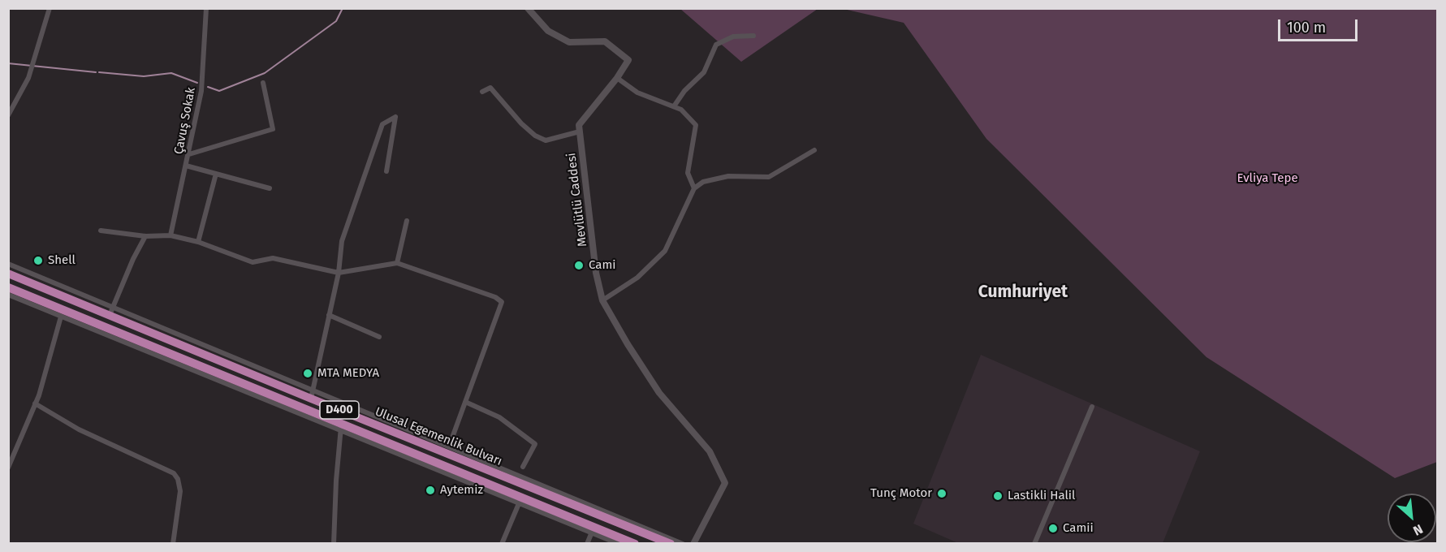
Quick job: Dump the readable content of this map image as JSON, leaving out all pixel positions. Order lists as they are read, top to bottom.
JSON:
{
  "streets": {
    "highway": ["D400", "Ulusal Egemenlik Bulvarı"],
    "street": ["Çavuş Sokak", "Mevlütlü Caddesi"]
  },
  "districts": ["Cumhuriyet"],
  "parks": ["Evliya Tepe"],
  "places": [
    "Shell",
    "Cami",
    "MTA MEDYA",
    "Aytemiz",
    "Tunç Motor",
    "Lastikli Halil",
    "Camii"
  ],
  "scale_bar": "100 m",
  "north": "bottom right"
}
